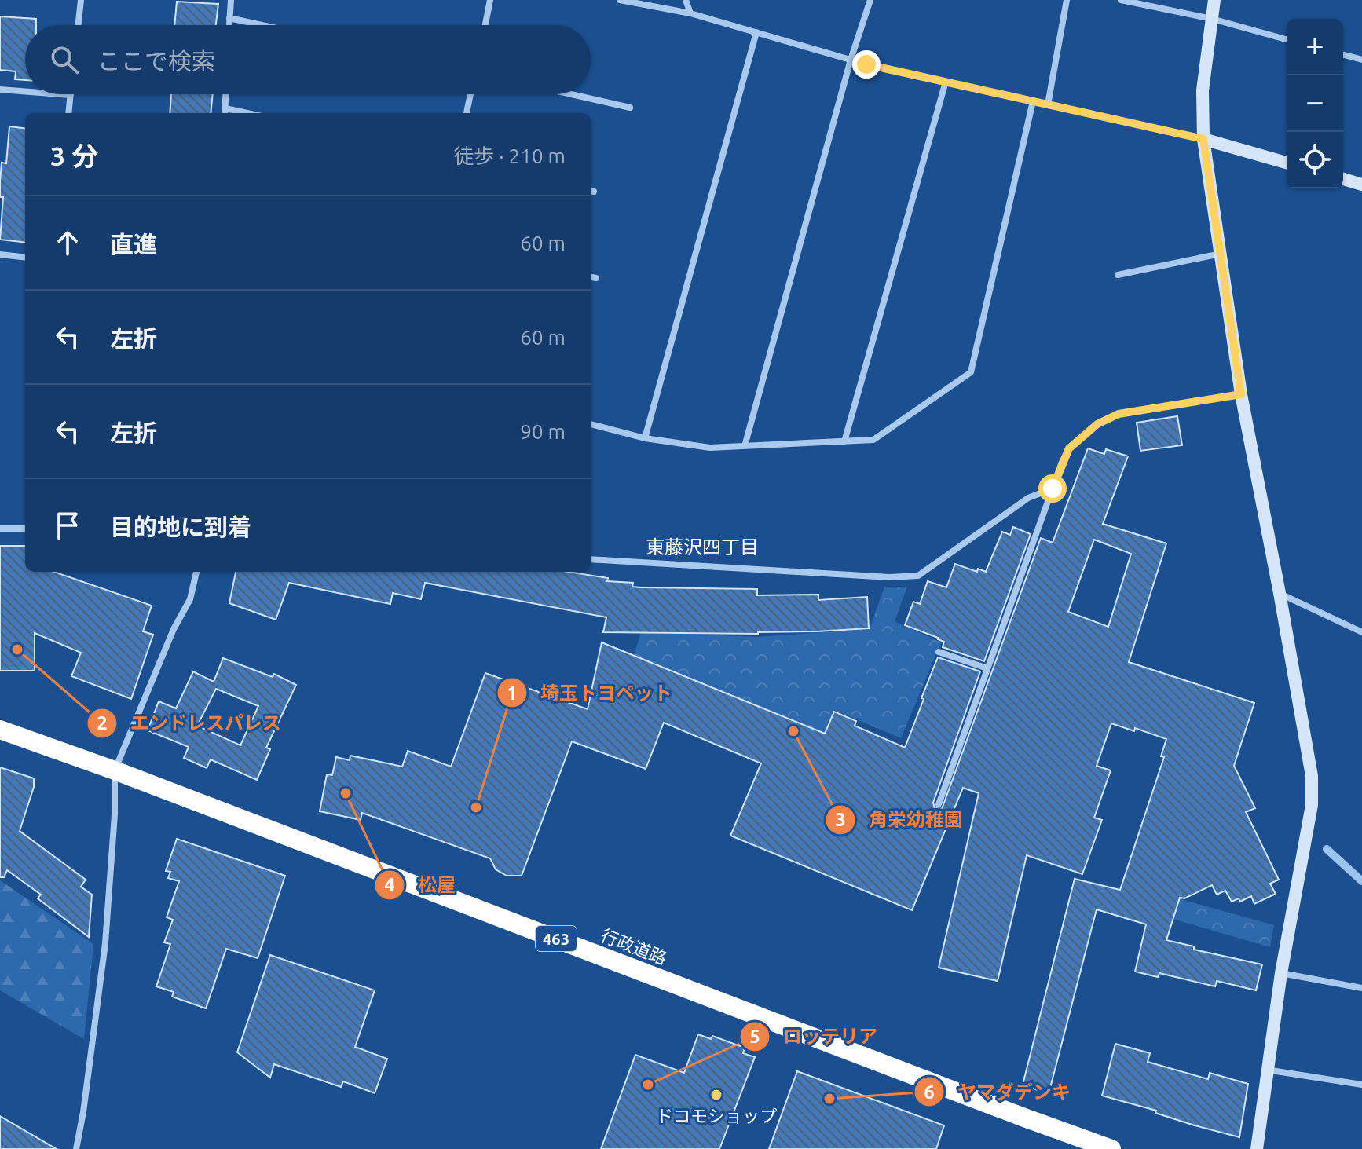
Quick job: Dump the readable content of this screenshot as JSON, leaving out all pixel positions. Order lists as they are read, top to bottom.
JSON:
{
  "streets": {
    "highway": ["463", "行政道路"]
  },
  "districts": ["東藤沢四丁目"],
  "places": [
    "エンドレスパレス",
    "角栄幼稚園",
    "松屋",
    "埼玉トヨペット",
    "ロッテリア",
    "ドコモショップ",
    "ヤマダデンキ"
  ],
  "page": {
    "map_buttons": ["+", "−"],
    "search": "ここで検索",
    "heading": ["3 分", "徒歩 · 210 m"],
    "list": [
      ["直進", "60 m"],
      ["左折", "60 m"],
      ["左折", "90 m"],
      "目的地に到着"
    ]
  }
}
